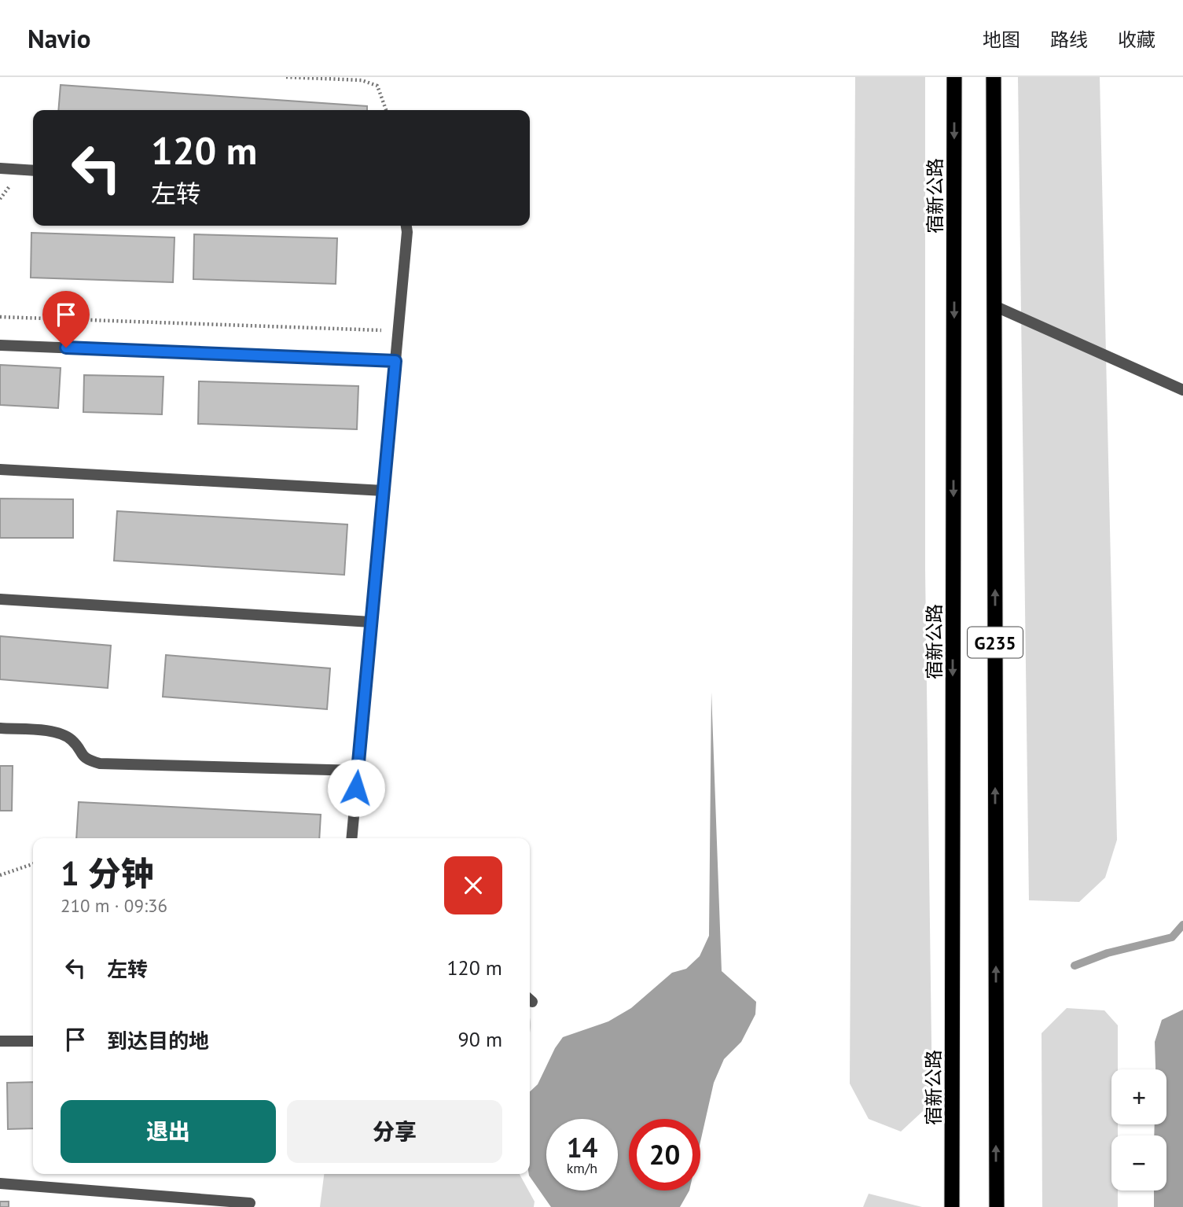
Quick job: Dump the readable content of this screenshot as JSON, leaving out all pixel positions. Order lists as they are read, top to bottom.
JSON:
{
  "streets": {
    "highway": ["宿新公路", "G235"]
  },
  "page": {
    "header": "Navio",
    "nav": ["地图", "路线", "收藏"],
    "turn": ["120 m", "左转"],
    "heading": ["1 分钟", "210 m · 09:36"],
    "list": [
      {
        "name": "左转",
        "value": "120 m"
      },
      {
        "name": "到达目的地",
        "value": "90 m"
      }
    ],
    "map_buttons": ["+", "−"],
    "buttons": ["退出", "分享"],
    "speed": "14 km/h",
    "limit": "20"
  }
}
